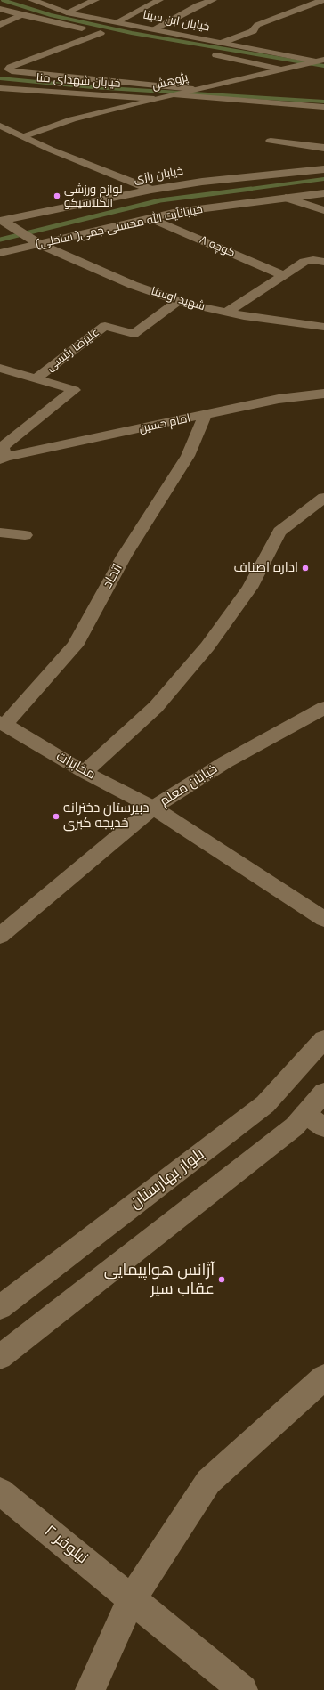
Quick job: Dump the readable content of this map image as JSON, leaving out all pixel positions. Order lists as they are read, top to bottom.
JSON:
{
  "streets": {
    "street": [
      "خیابان ابن سینا",
      "خیابان شهدای منا",
      "پژوهش",
      "خیابان رازی",
      "خیابانآیت الله محسنی جمی( ساحلی)",
      "کوچه ۸",
      "شهید اوستا",
      "علیرضا رئیسی",
      "امام حسین",
      "اتحاد",
      "مخابرات",
      "خیابان معلم",
      "بلوار بهارستان",
      "نیلوفر ۲"
    ]
  },
  "crossings": [
    ["خیابان ابن سینا", "پژوهش"],
    ["خیابان شهدای منا", "پژوهش"],
    ["خیابان رازی", "شهید اوستا"],
    ["خیابانآیت الله محسنی جمی( ساحلی)", "کوچه ۸"],
    ["خیابانآیت الله محسنی جمی( ساحلی)", "شهید اوستا"],
    ["شهید اوستا", "علیرضا رئیسی"],
    ["امام حسین", "اتحاد"],
    ["اتحاد", "مخابرات"],
    ["مخابرات", "خیابان معلم"]
  ],
  "places": [
    "لوازم ورزشی الکلاسیکو",
    "اداره اصناف",
    "دبیرستان دخترانه خدیجه کبری",
    "آژانس هواپیمایی عقاب سیر"
  ]
}
